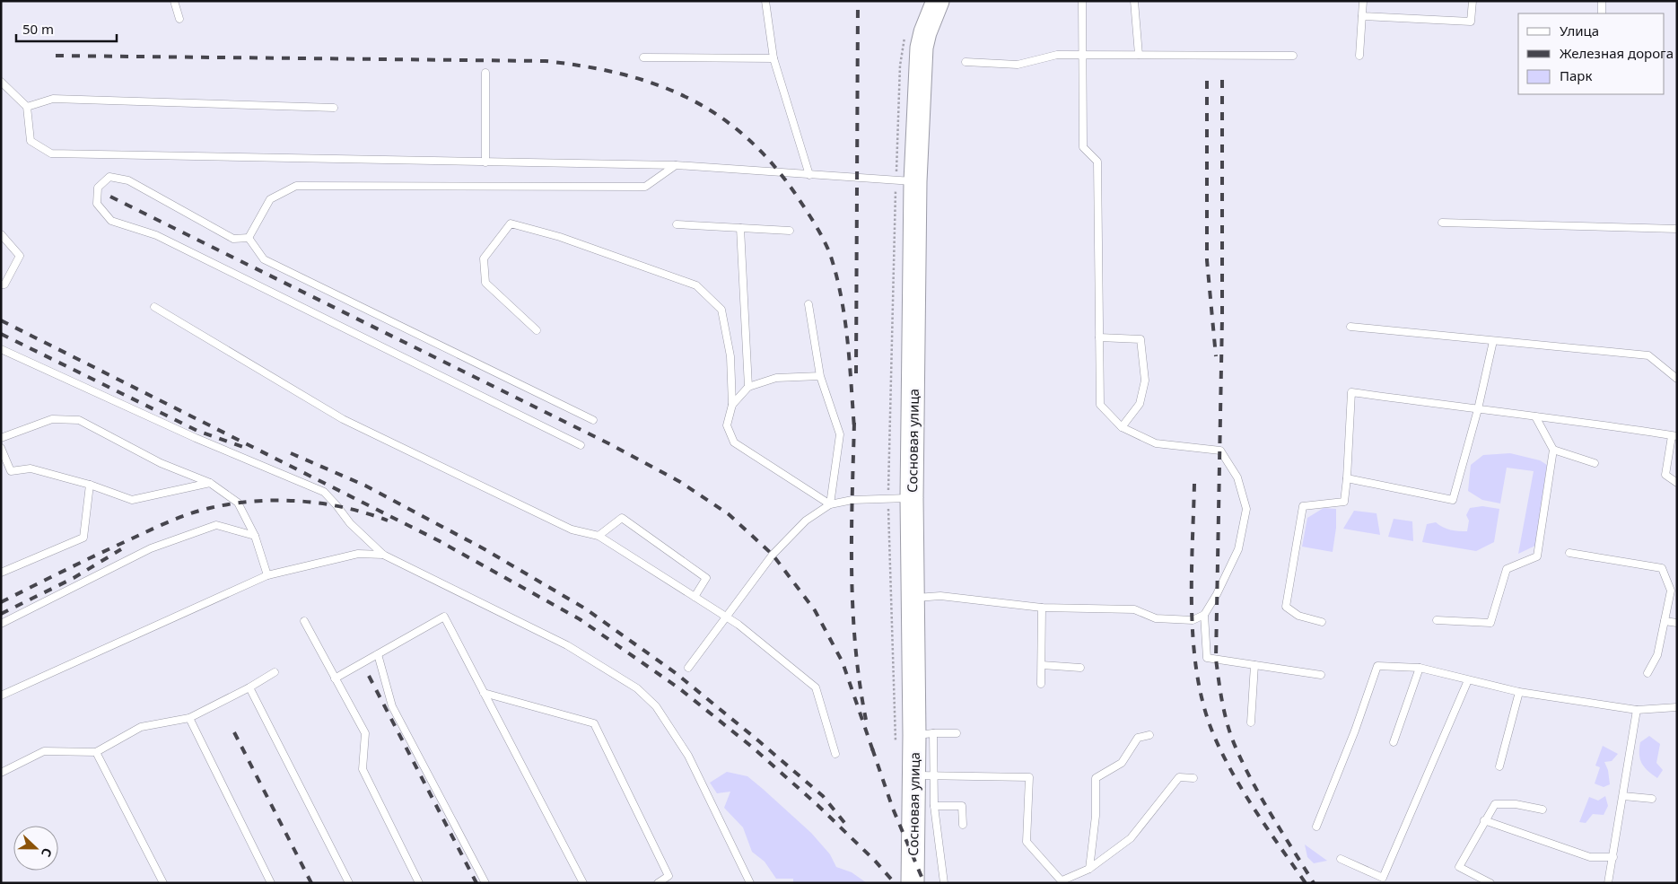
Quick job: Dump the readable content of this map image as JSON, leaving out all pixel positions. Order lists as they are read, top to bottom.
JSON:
{
  "streets": {
    "main road": ["Сосновая улица"]
  },
  "legend": ["Улица", "Железная дорога", "Парк"],
  "scale_bar": "50 m",
  "north": "right"
}
